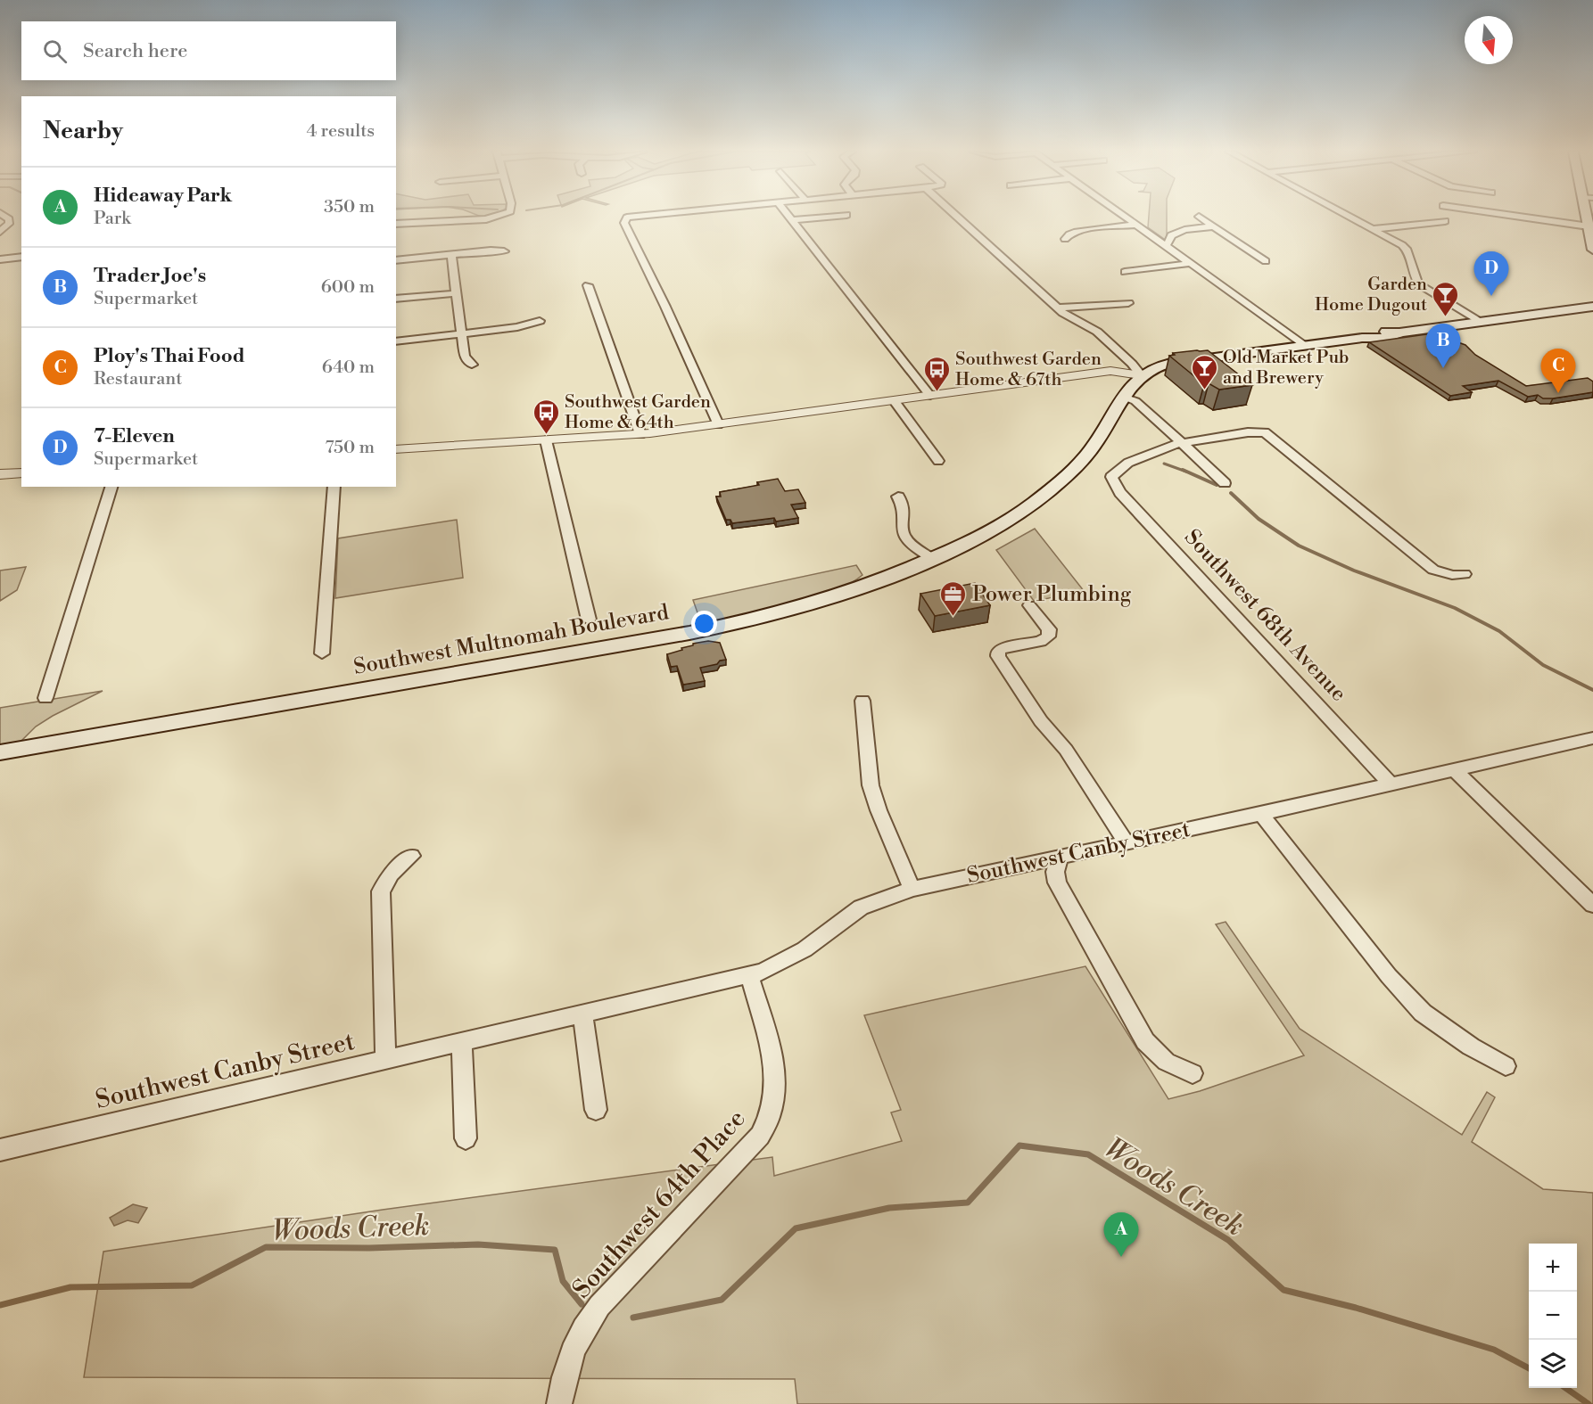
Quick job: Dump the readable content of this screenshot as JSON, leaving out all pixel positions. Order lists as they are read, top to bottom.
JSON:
{
  "streets": {
    "main road": ["Southwest Multnomah Boulevard"],
    "street": ["Southwest 68th Avenue", "Southwest Canby Street", "Southwest 64th Place"]
  },
  "crossings": [
    ["Southwest 68th Avenue", "Southwest Canby Street"],
    ["Southwest Canby Street", "Southwest 64th Place"]
  ],
  "water": ["Woods Creek"],
  "places": {
    "bar": ["Garden Home Dugout", "Old Market Pub and Brewery"],
    "bus stop": ["Southwest Garden Home & 67th", "Southwest Garden Home & 64th"],
    "office": ["Power Plumbing"]
  },
  "north": "bottom",
  "page": {
    "search": "Search here",
    "heading": ["Nearby", "4 results"],
    "list": [
      {
        "mark": "A",
        "name": "Hideaway Park",
        "note": "Park",
        "value": "350 m"
      },
      {
        "mark": "B",
        "name": "Trader Joe's",
        "note": "Supermarket",
        "value": "600 m"
      },
      {
        "mark": "C",
        "name": "Ploy's Thai Food",
        "note": "Restaurant",
        "value": "640 m"
      },
      {
        "mark": "D",
        "name": "7-Eleven",
        "note": "Supermarket",
        "value": "750 m"
      }
    ],
    "pins": [
      "D",
      "B",
      "C",
      "A"
    ],
    "map_buttons": ["+", "−"]
  }
}
